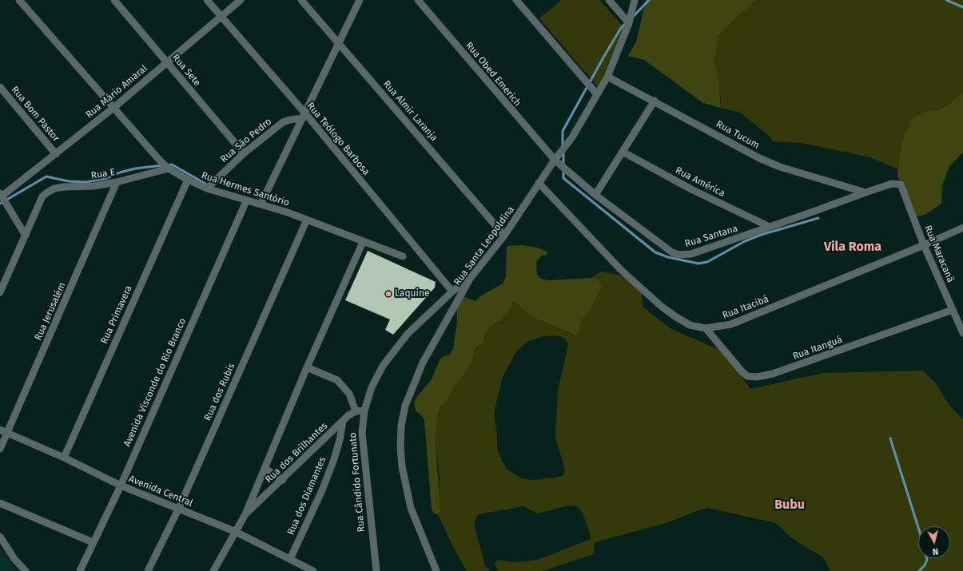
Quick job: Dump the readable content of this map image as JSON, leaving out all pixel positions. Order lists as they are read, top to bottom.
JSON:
{
  "streets": {
    "street": [
      "Rua Sete",
      "Rua Obed Emerich",
      "Rua Mário Amaral",
      "Rua Almir Laranja",
      "Rua Bom Pastor",
      "Rua Tucum",
      "Rua Teólogo Barbosa",
      "Rua São Pedro",
      "Rua E",
      "Rua América",
      "Rua Hermes Santório",
      "Rua Santana",
      "Rua Santa Leopoldina",
      "Rua Maracanã",
      "Rua Itacibá",
      "Rua Jerusalém",
      "Rua Primavera",
      "Rua Itanguá",
      "Avenida Visconde do Rio Branco",
      "Rua dos Rubis",
      "Rua dos Brilhantes",
      "Rua Cândido Fortunato",
      "Avenida Central",
      "Rua dos Diamantes"
    ]
  },
  "crossings": [
    ["Rua Sete", "Rua Mário Amaral"],
    ["Rua Sete", "Rua São Pedro"],
    ["Rua Obed Emerich", "Rua Santana"],
    ["Rua Obed Emerich", "Rua Santa Leopoldina"],
    ["Rua Mário Amaral", "Rua Bom Pastor"],
    ["Rua Mário Amaral", "Rua Teólogo Barbosa"],
    ["Rua Mário Amaral", "Rua Hermes Santório"],
    ["Rua Almir Laranja", "Rua Santa Leopoldina"],
    ["Rua Tucum", "Rua Santana"],
    ["Rua Tucum", "Rua Santa Leopoldina"],
    ["Rua Teólogo Barbosa", "Rua São Pedro"],
    ["Rua Teólogo Barbosa", "Rua Cândido Fortunato"],
    ["Rua São Pedro", "Rua Hermes Santório"],
    ["Rua E", "Rua Hermes Santório"],
    ["Rua E", "Rua Jerusalém"],
    ["Rua América", "Rua Santana"],
    ["Rua Hermes Santório", "Rua Primavera"],
    ["Rua Hermes Santório", "Avenida Visconde do Rio Branco"],
    ["Rua Hermes Santório", "Rua dos Rubis"],
    ["Rua Santana", "Rua Santa Leopoldina"],
    ["Rua Santana", "Rua Maracanã"],
    ["Rua Santa Leopoldina", "Rua Itacibá"],
    ["Rua Santa Leopoldina", "Rua Cândido Fortunato"],
    ["Rua Maracanã", "Rua Itacibá"],
    ["Rua Maracanã", "Rua Itanguá"],
    ["Rua Itacibá", "Rua Itanguá"],
    ["Rua Jerusalém", "Avenida Central"],
    ["Rua Primavera", "Avenida Central"],
    ["Avenida Visconde do Rio Branco", "Avenida Central"],
    ["Rua dos Rubis", "Avenida Central"],
    ["Rua dos Brilhantes", "Rua dos Diamantes"],
    ["Avenida Central", "Rua dos Diamantes"]
  ],
  "districts": ["Vila Roma", "Bubu"],
  "places": ["Laquine"],
  "north": "bottom"
}
